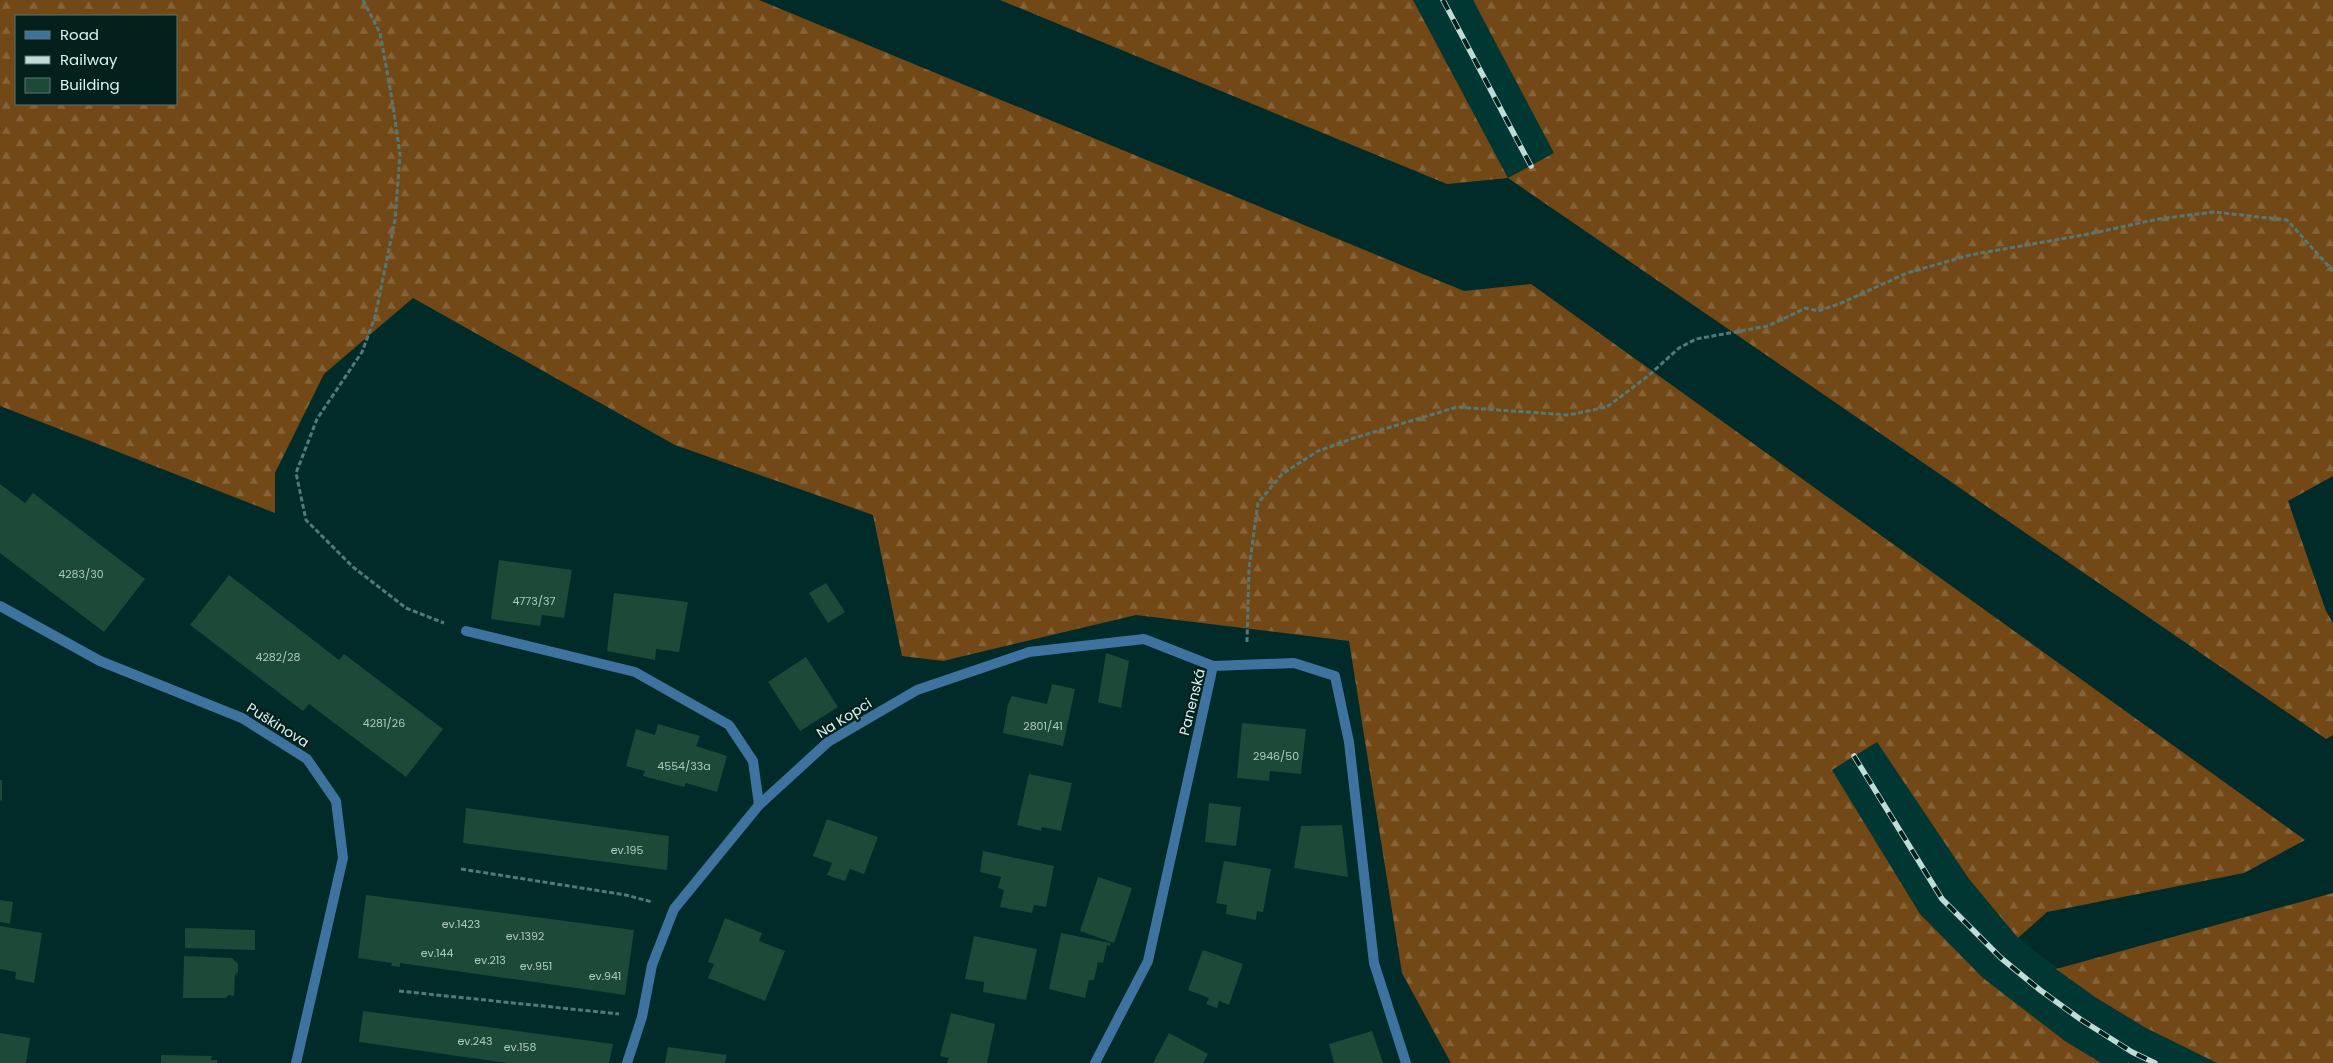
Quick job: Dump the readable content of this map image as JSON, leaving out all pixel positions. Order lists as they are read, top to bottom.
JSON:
{
  "streets": {
    "street": ["Panenská", "Na Kopci", "Puškinova"]
  },
  "crossings": [
    ["Panenská", "Na Kopci"]
  ],
  "house_numbers": [
    "4283/30",
    "4773/37",
    "4282/28",
    "4281/26",
    "2801/41",
    "2946/50",
    "4554/33a",
    "ev.195",
    "ev.1423",
    "ev.1392",
    "ev.144",
    "ev.213",
    "ev.951",
    "ev.941",
    "ev.243",
    "ev.158"
  ],
  "legend": ["Road", "Railway", "Building"]
}
